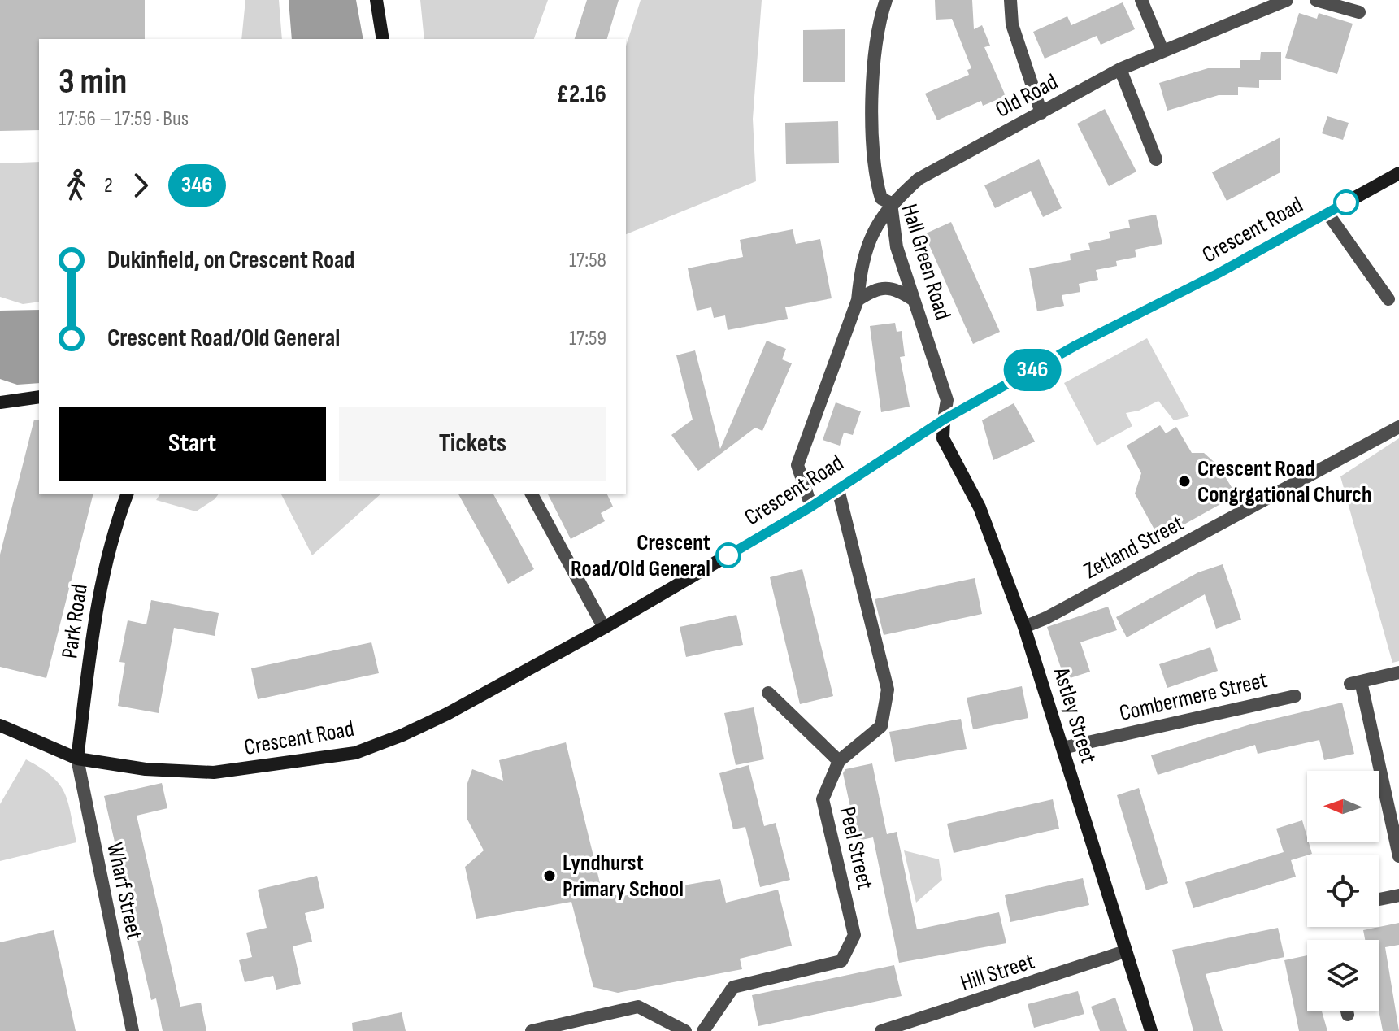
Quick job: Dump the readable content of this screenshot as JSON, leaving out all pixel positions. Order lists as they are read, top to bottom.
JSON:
{
  "streets": {
    "main road": ["Crescent Road", "Park Road", "Astley Street"],
    "street": [
      "Old Road",
      "Hall Green Road",
      "Zetland Street",
      "Combermere Street",
      "Peel Street",
      "Wharf Street",
      "Hill Street"
    ]
  },
  "crossings": [
    ["Old Road", "Crescent Road"],
    ["Old Road", "Hall Green Road"],
    ["Crescent Road", "Hall Green Road"],
    ["Crescent Road", "Park Road"],
    ["Crescent Road", "Astley Street"],
    ["Crescent Road", "Peel Street"],
    ["Crescent Road", "Wharf Street"],
    ["Hall Green Road", "Astley Street"],
    ["Zetland Street", "Astley Street"],
    ["Park Road", "Wharf Street"],
    ["Combermere Street", "Astley Street"],
    ["Astley Street", "Hill Street"]
  ],
  "places": ["Crescent Road Congrgational Church", "Crescent Road/Old General", "Lyndhurst Primary School"],
  "lines": ["bus line 346"],
  "north": "left",
  "page": {
    "on_map": "346",
    "heading": ["3 min", "17:56 – 17:59 · Bus", "£2.16"],
    "legs": ["2", "346"],
    "list": [
      {
        "name": "Dukinfield, on Crescent Road",
        "value": "17:58"
      },
      {
        "name": "Crescent Road/Old General",
        "value": "17:59"
      }
    ],
    "buttons": ["Start", "Tickets"]
  }
}
